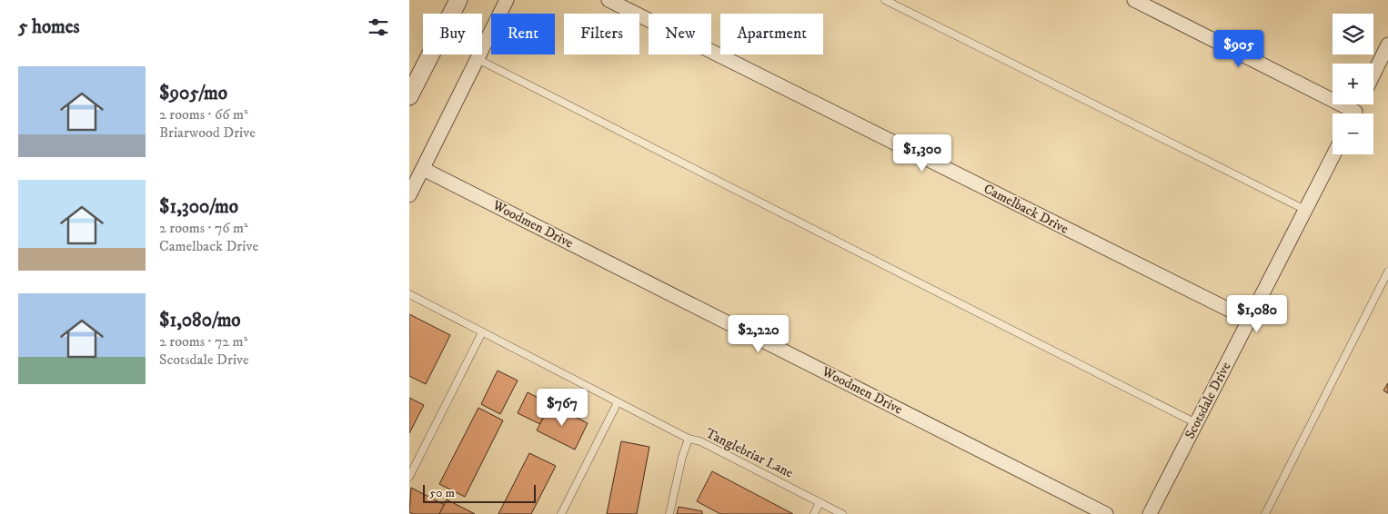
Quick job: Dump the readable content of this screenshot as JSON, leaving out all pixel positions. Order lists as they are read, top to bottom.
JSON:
{
  "streets": {
    "street": ["Camelback Drive", "Woodmen Drive", "Scotsdale Drive"],
    "lane": ["Tanglebriar Lane"]
  },
  "crossings": [
    ["Camelback Drive", "Scotsdale Drive"]
  ],
  "scale_bar": "50 m",
  "page": {
    "heading": "5 homes",
    "map_buttons": ["+", "−"],
    "chip": [
      "Buy",
      "Rent",
      "Filters",
      "New",
      "Apartment"
    ],
    "price": [
      "$905",
      "$1,300",
      "$1,080",
      "$2,220",
      "$767"
    ],
    "list": [
      {
        "name": "$905/mo",
        "note": "2 rooms · 66 m² · Briarwood Drive"
      },
      {
        "name": "$1,300/mo",
        "note": "2 rooms · 76 m² · Camelback Drive"
      },
      {
        "name": "$1,080/mo",
        "note": "2 rooms · 72 m² · Scotsdale Drive"
      }
    ],
    "scale": "50 m"
  }
}
